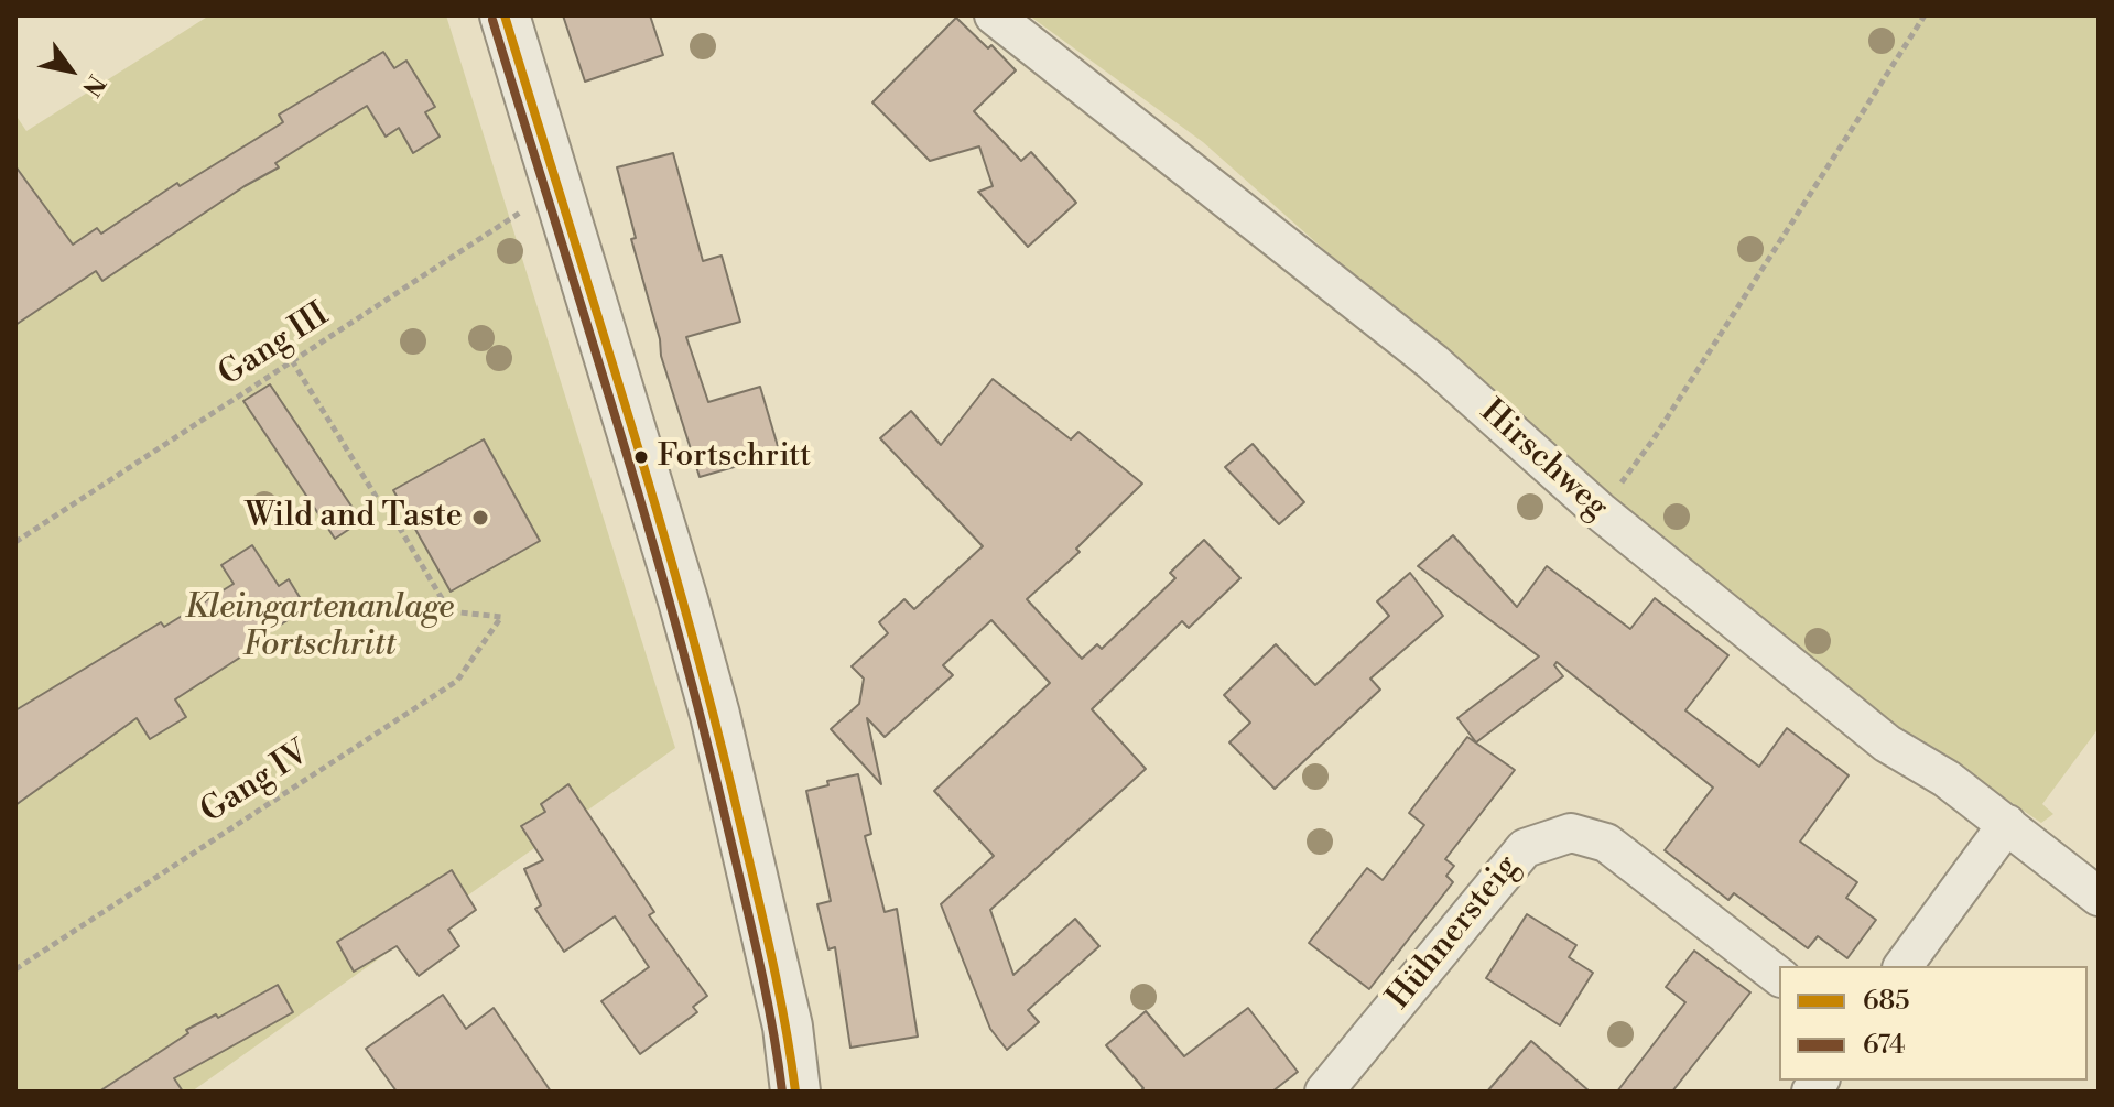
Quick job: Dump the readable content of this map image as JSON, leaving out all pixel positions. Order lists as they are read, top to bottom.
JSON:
{
  "streets": {
    "street": ["Hirschweg", "Hühnersteig"],
    "path": ["Gang III", "Gang IV"]
  },
  "crossings": [
    ["Gang III", "Gang IV"]
  ],
  "parks": ["Kleingartenanlage Fortschritt"],
  "places": ["Fortschritt", "Wild and Taste"],
  "lines": ["transit line 685", "transit line 674"],
  "legend": ["685", "674"],
  "north": "bottom right"
}
